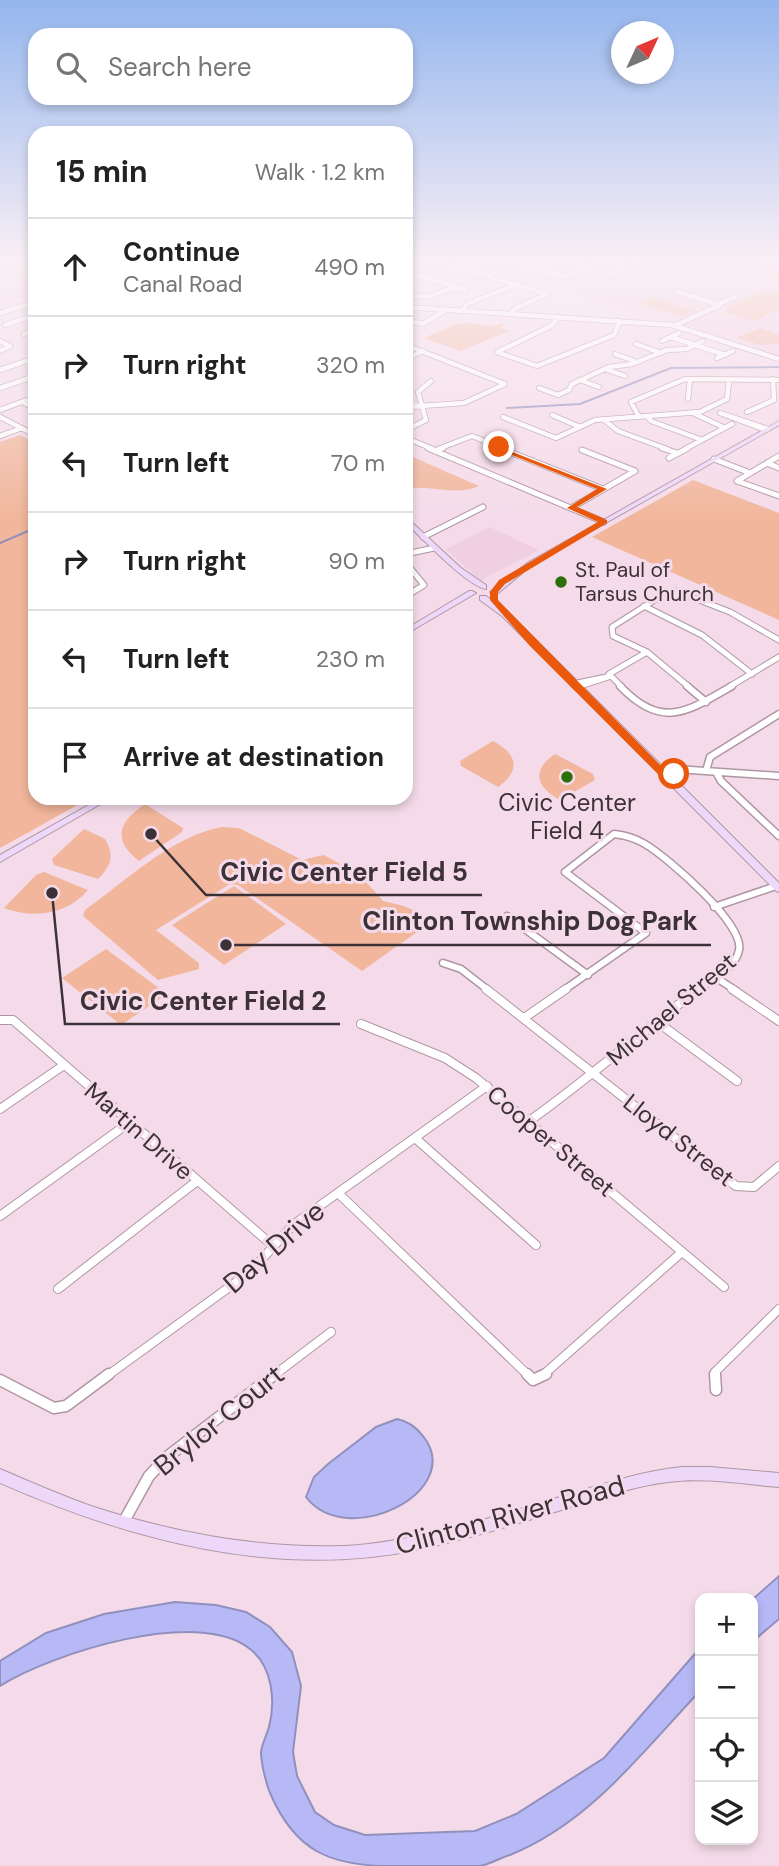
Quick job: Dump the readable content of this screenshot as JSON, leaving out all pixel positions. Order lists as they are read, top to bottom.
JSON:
{
  "streets": {
    "street": [
      "Michael Street",
      "Martin Drive",
      "Lloyd Street",
      "Cooper Street",
      "Day Drive",
      "Brylor Court",
      "Clinton River Road"
    ]
  },
  "crossings": [
    ["Michael Street", "Lloyd Street"],
    ["Michael Street", "Cooper Street"],
    ["Martin Drive", "Day Drive"],
    ["Cooper Street", "Day Drive"],
    ["Brylor Court", "Clinton River Road"]
  ],
  "places": [
    "St. Paul of Tarsus Church",
    "Civic Center Field 4",
    "Civic Center Field 5",
    "Civic Center Field 2",
    "Clinton Township Dog Park"
  ],
  "north": "top right",
  "page": {
    "search": "Search here",
    "heading": ["15 min", "Walk · 1.2 km"],
    "list": [
      ["Continue", "Canal Road", "490 m"],
      ["Turn right", "320 m"],
      ["Turn left", "70 m"],
      ["Turn right", "90 m"],
      ["Turn left", "230 m"],
      "Arrive at destination"
    ],
    "map_buttons": ["+", "−"]
  }
}
